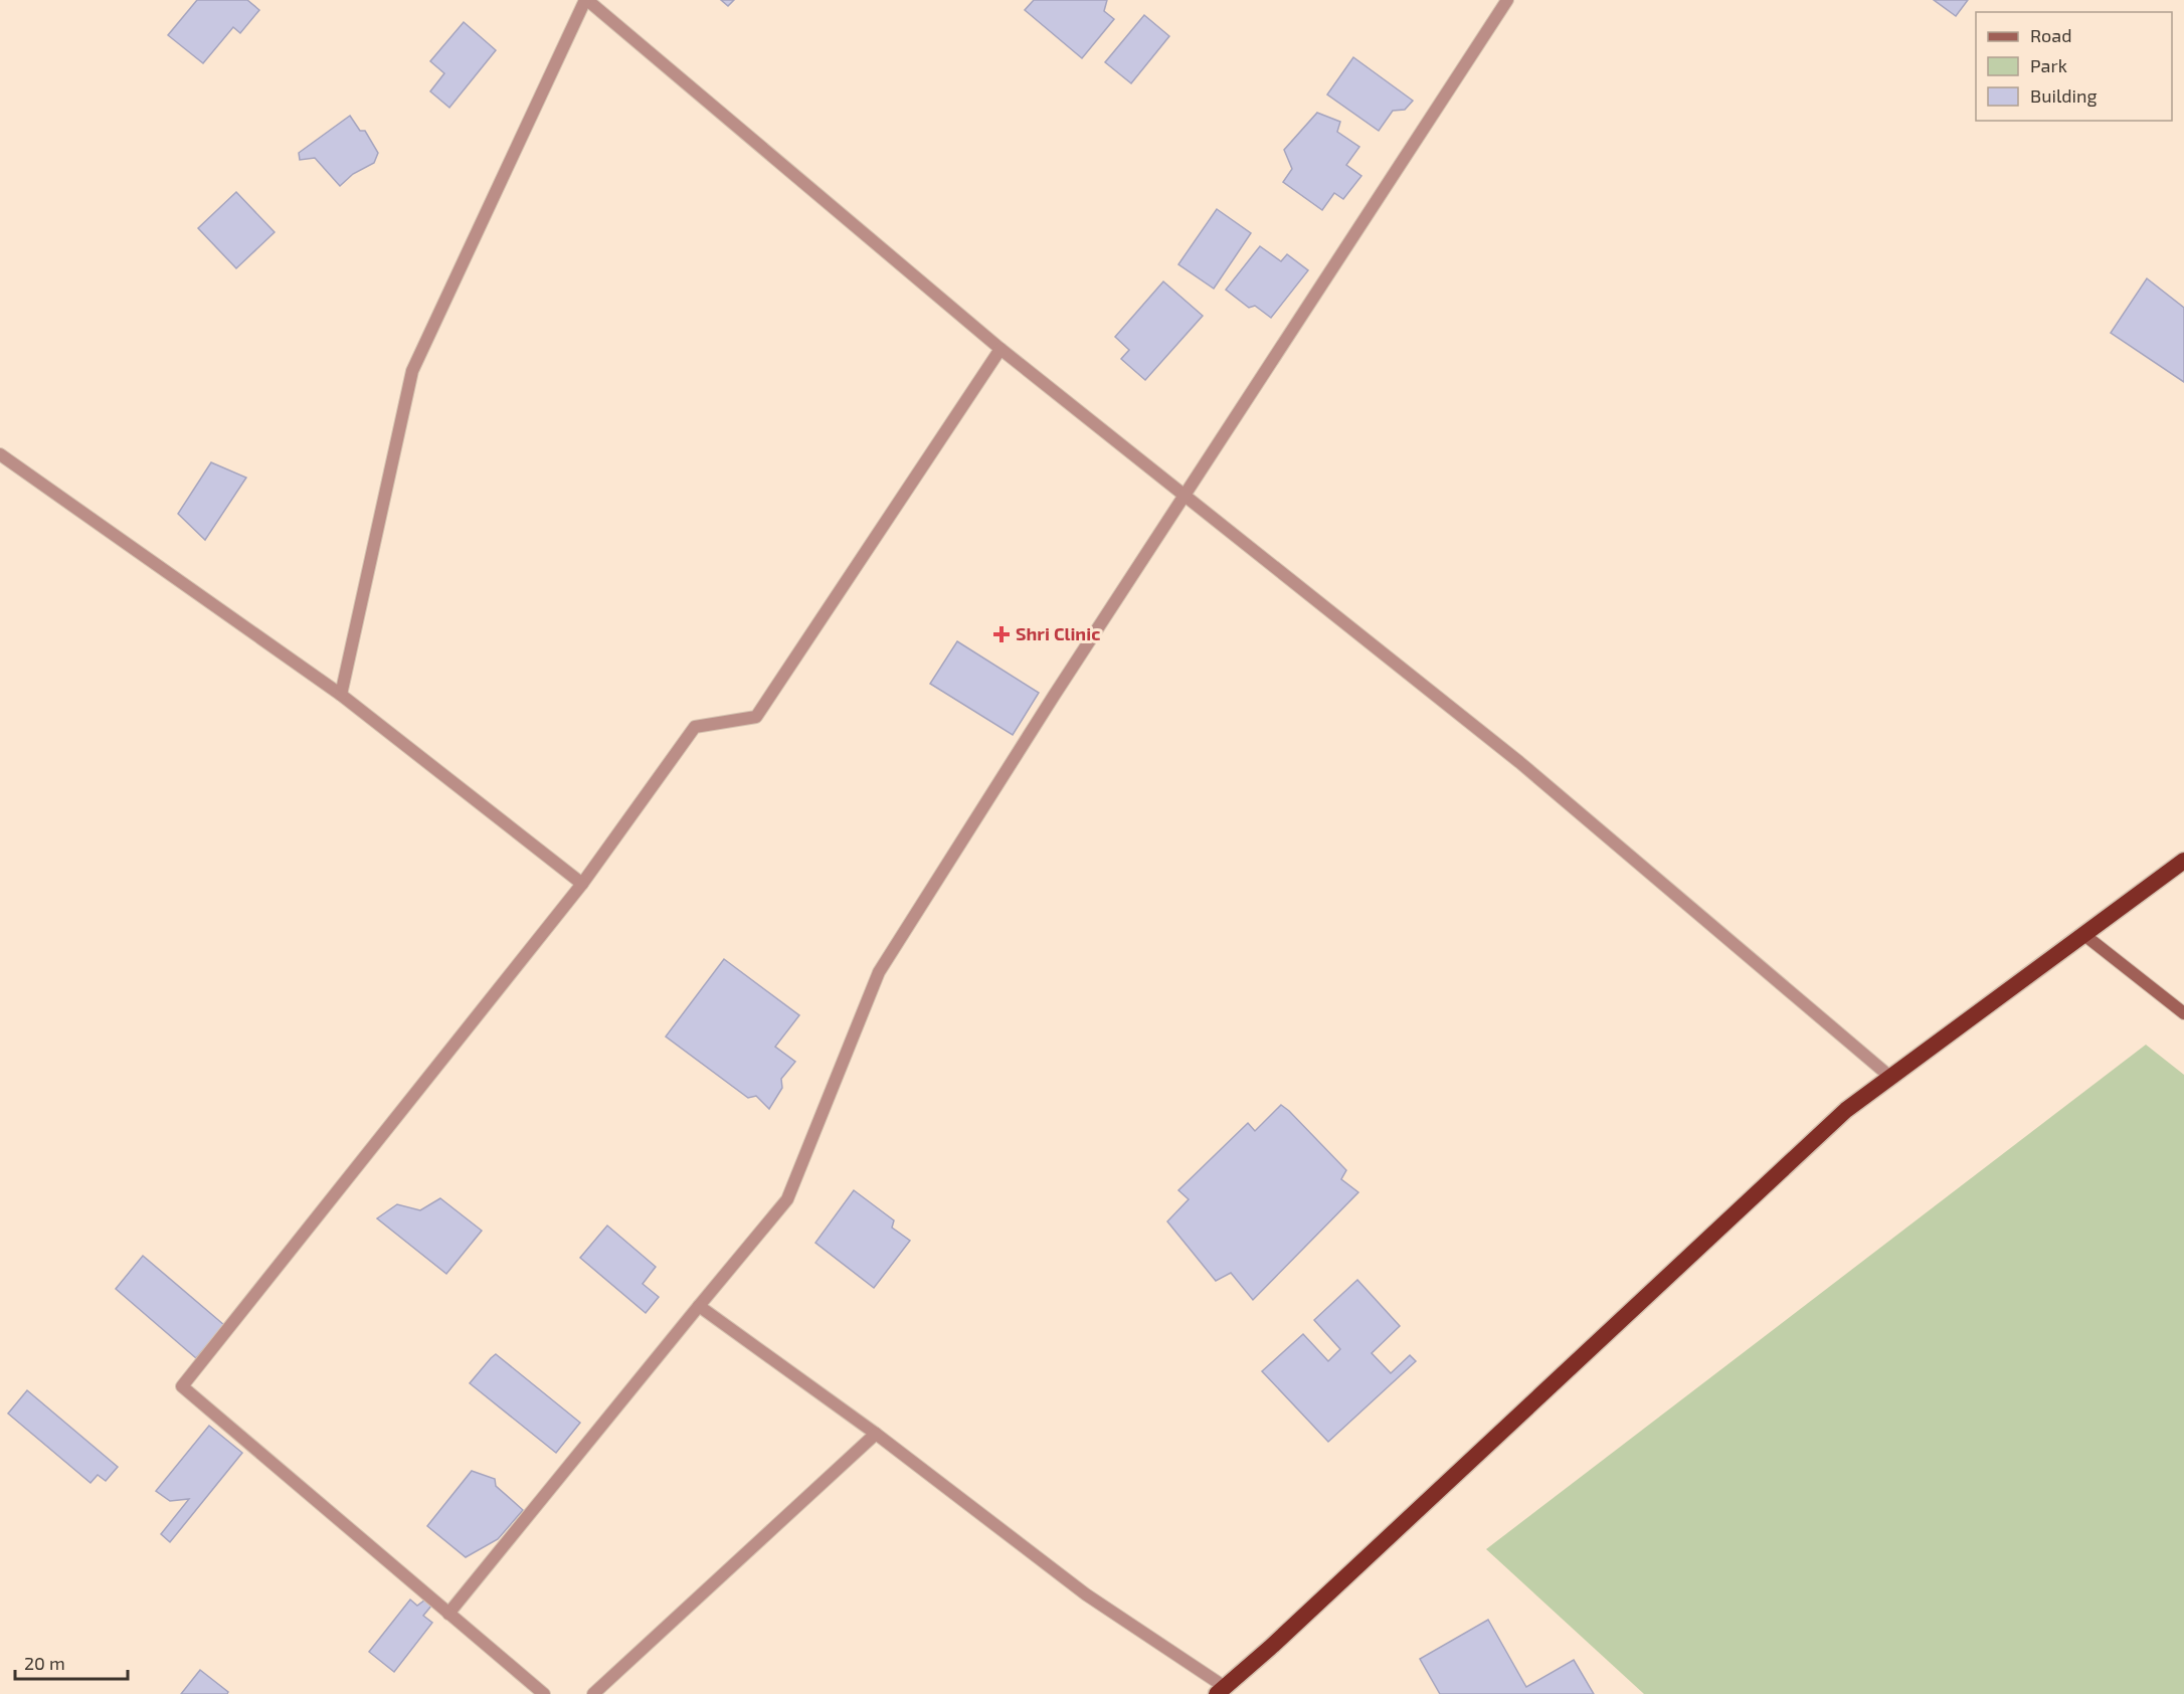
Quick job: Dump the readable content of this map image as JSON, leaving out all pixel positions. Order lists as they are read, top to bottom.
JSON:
{
  "places": {
    "health": ["Shri Clinic"]
  },
  "legend": ["Road", "Park", "Building"],
  "scale_bar": "20 m"
}
